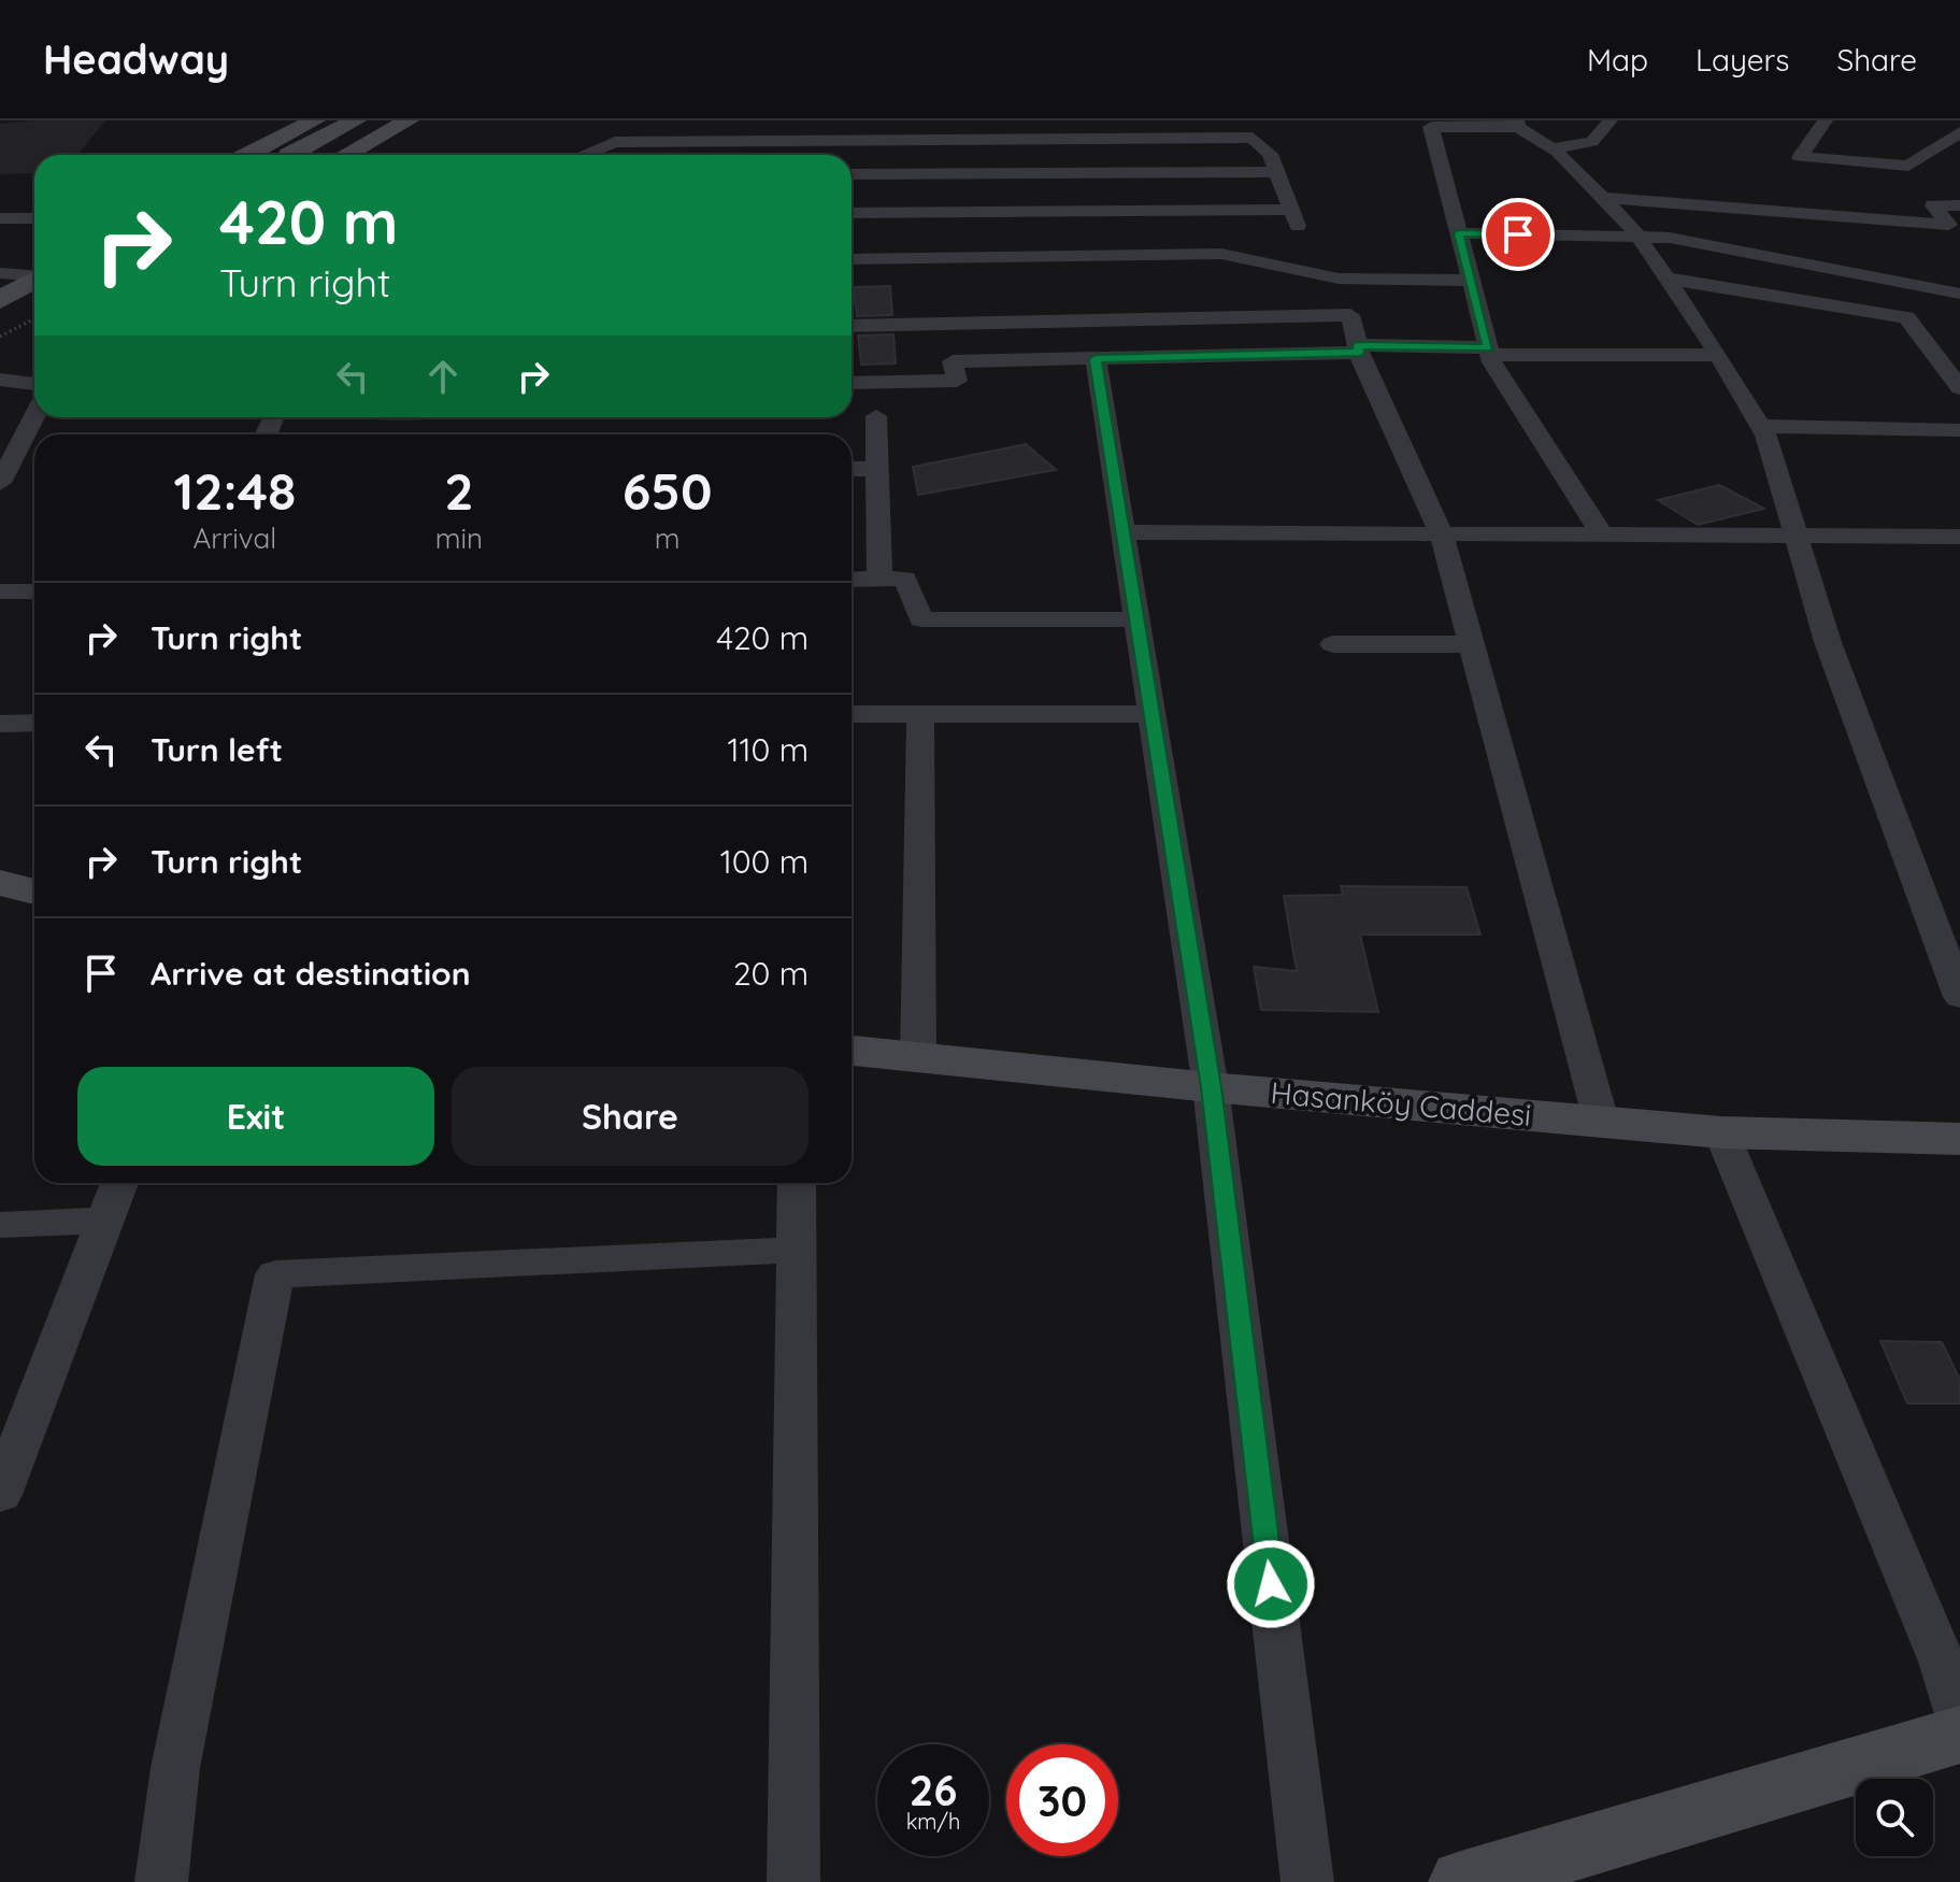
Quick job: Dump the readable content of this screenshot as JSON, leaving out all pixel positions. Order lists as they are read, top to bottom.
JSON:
{
  "streets": {
    "main road": ["Hasanköy Caddesi"]
  },
  "page": {
    "header": "Headway",
    "nav": ["Map", "Layers", "Share"],
    "turn": ["420 m", "Turn right"],
    "eta": [
      "12:48",
      "Arrival",
      "2",
      "min",
      "650",
      "m"
    ],
    "list": [
      {
        "name": "Turn right",
        "value": "420 m"
      },
      {
        "name": "Turn left",
        "value": "110 m"
      },
      {
        "name": "Turn right",
        "value": "100 m"
      },
      {
        "name": "Arrive at destination",
        "value": "20 m"
      }
    ],
    "buttons": ["Exit", "Share"],
    "speed": "26 km/h",
    "limit": "30"
  }
}
